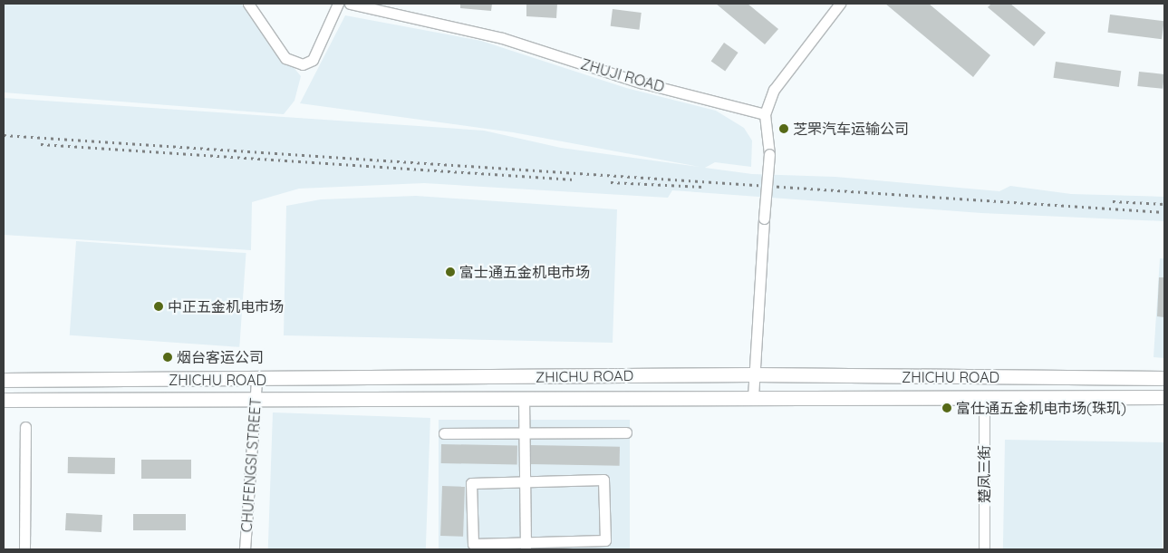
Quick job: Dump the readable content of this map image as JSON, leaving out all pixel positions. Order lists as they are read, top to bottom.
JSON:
{
  "streets": {
    "main road": ["ZHICHU ROAD"],
    "street": ["ZHUJI ROAD", "CHUFENGSI STREET", "楚凤三街"]
  },
  "crossings": [
    ["ZHICHU ROAD", "CHUFENGSI STREET"],
    ["ZHICHU ROAD", "楚凤三街"]
  ],
  "places": [
    "芝罘汽车运输公司",
    "富士通五金机电市场",
    "中正五金机电市场",
    "烟台客运公司",
    "富仕通五金机电市场(珠玑)"
  ]
}
